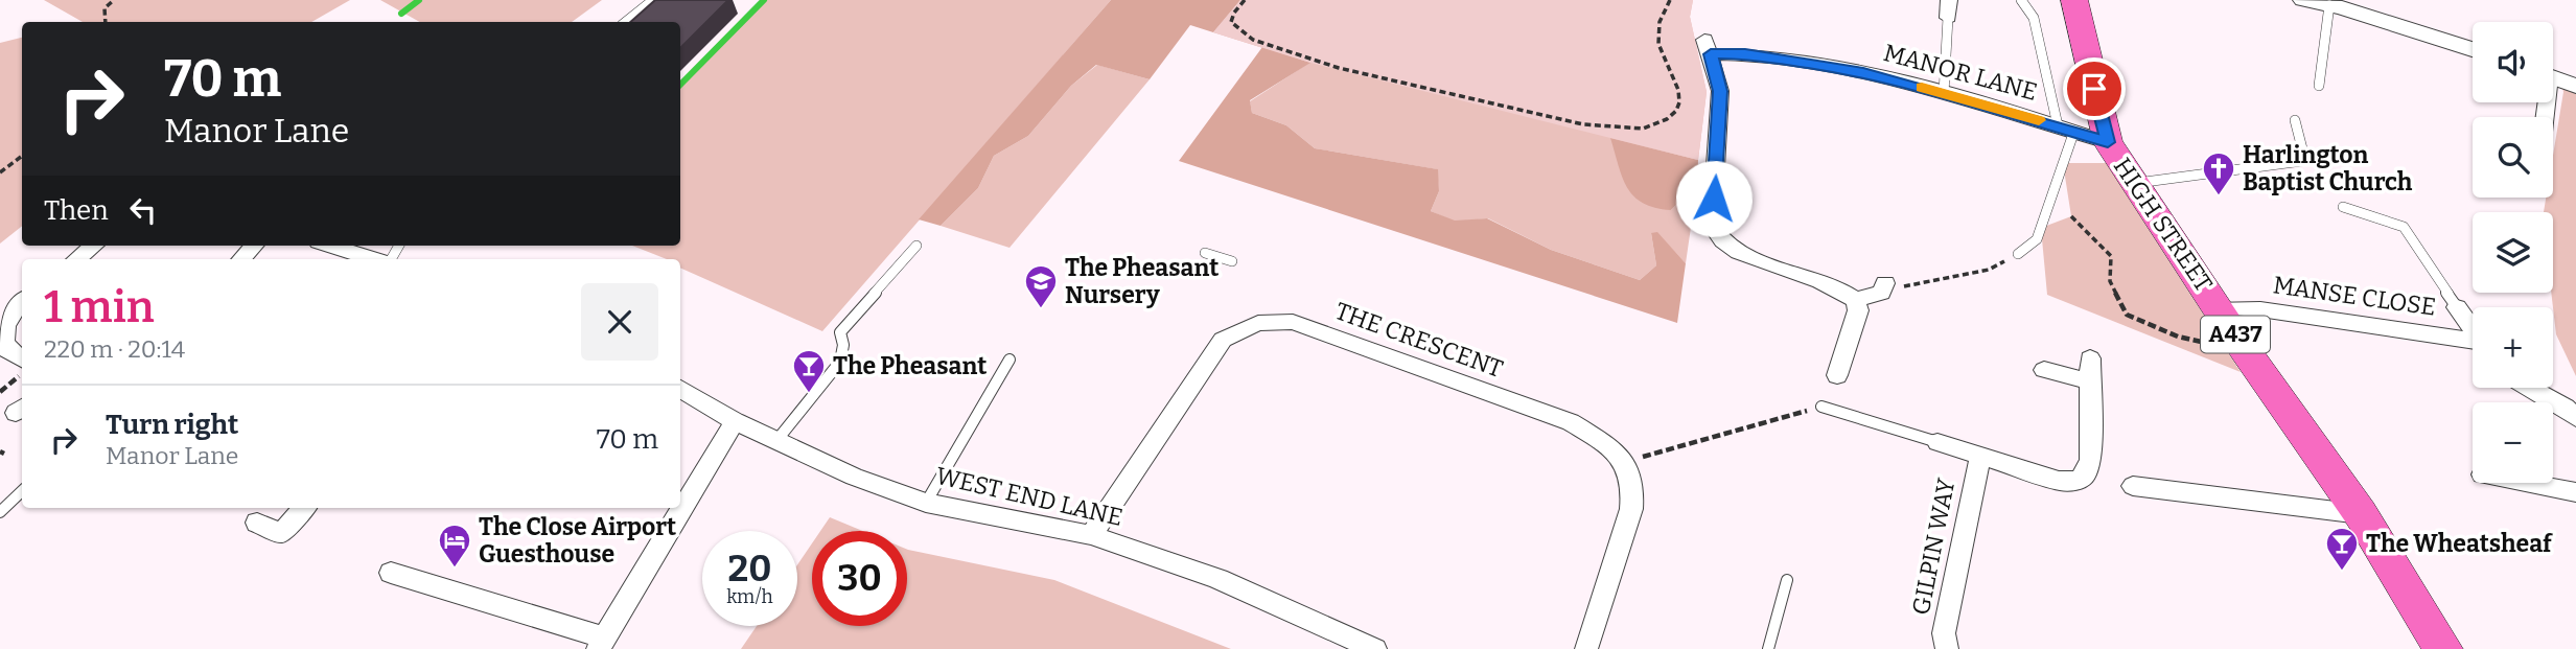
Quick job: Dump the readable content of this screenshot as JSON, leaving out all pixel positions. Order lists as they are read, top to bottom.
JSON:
{
  "streets": {
    "main road": ["HIGH STREET", "A437"],
    "street": [
      "MANOR LANE",
      "MANSE CLOSE",
      "THE CRESCENT",
      "WEST END LANE",
      "GILPIN WAY"
    ]
  },
  "crossings": [
    ["MANOR LANE", "HIGH STREET"],
    ["HIGH STREET", "MANSE CLOSE"],
    ["THE CRESCENT", "WEST END LANE"]
  ],
  "places": {
    "church": ["Harlington Baptist Church"],
    "school or university": ["The Pheasant Nursery"],
    "bar": ["The Pheasant", "The Wheatsheaf"],
    "hotel": ["The Close Airport Guesthouse"]
  },
  "page": {
    "map_buttons": ["+", "−"],
    "turn": ["70 m", "Manor Lane"],
    "then": "Then",
    "heading": ["1 min", "220 m · 20:14"],
    "list": [
      {
        "name": "Turn right",
        "note": "Manor Lane",
        "value": "70 m"
      }
    ],
    "speed": "20 km/h",
    "limit": "30"
  }
}
